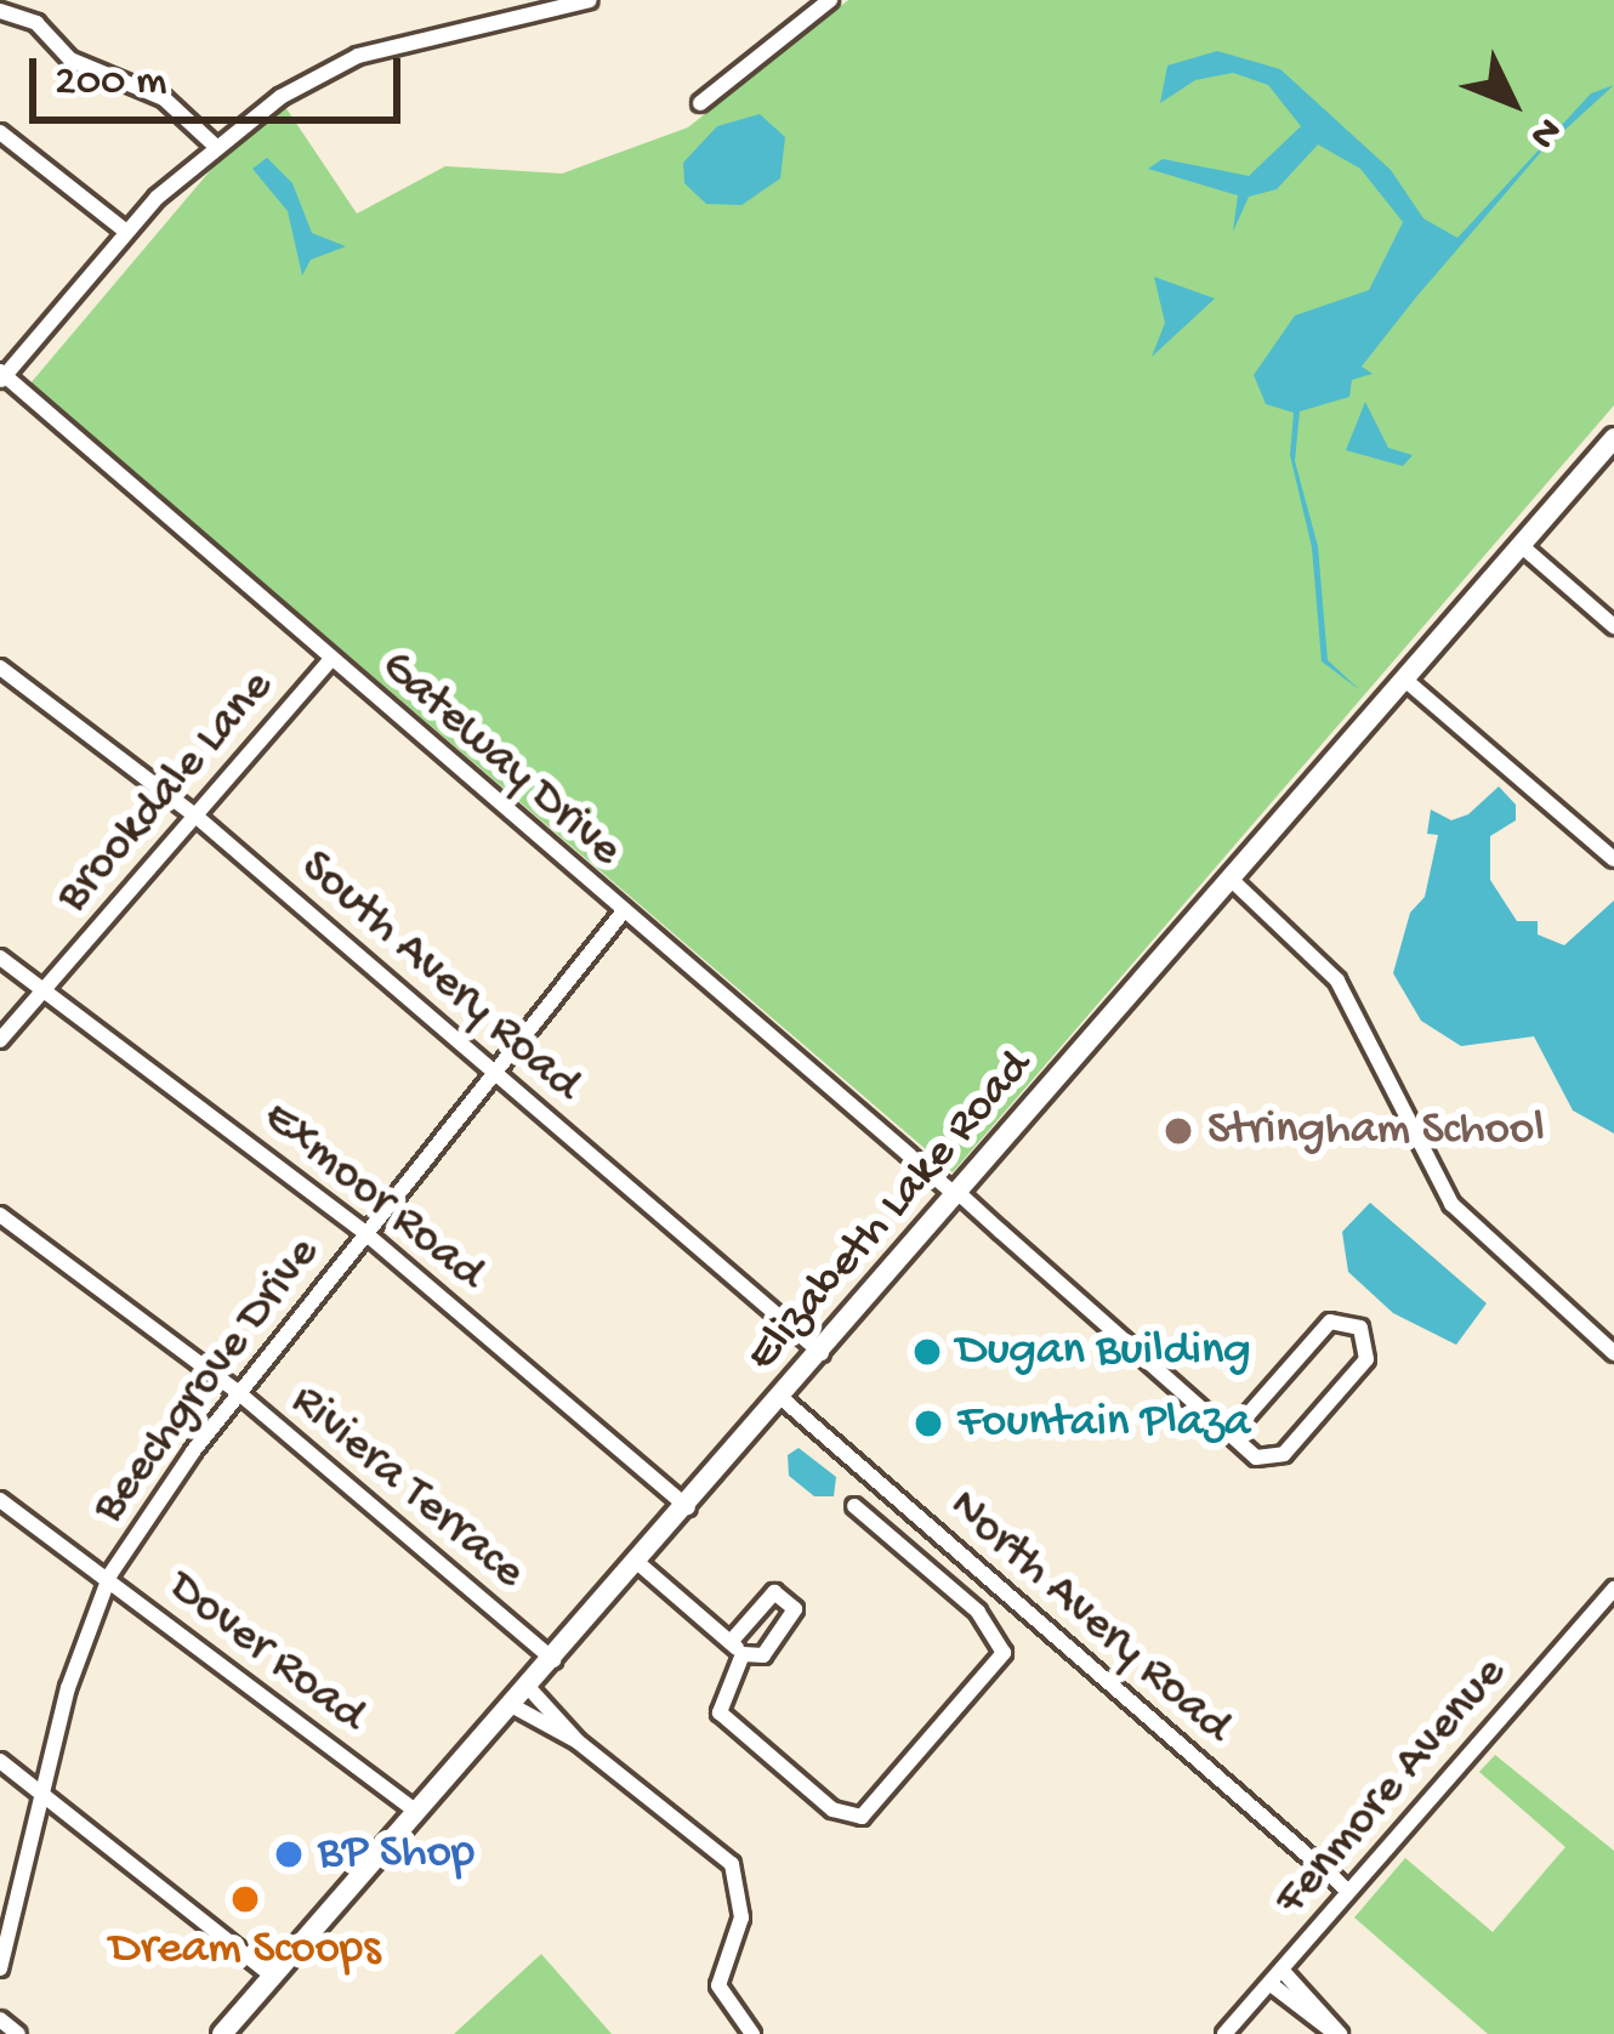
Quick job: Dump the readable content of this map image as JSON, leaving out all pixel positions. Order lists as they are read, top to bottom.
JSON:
{
  "streets": {
    "main road": ["Elizabeth Lake Road"],
    "street": [
      "Gateway Drive",
      "Brookdale Lane",
      "South Avery Road",
      "Exmoor Road",
      "Beechgrove Drive",
      "Riviera Terrace",
      "North Avery Road",
      "Dover Road",
      "Fenmore Avenue"
    ]
  },
  "crossings": [
    ["Gateway Drive", "Brookdale Lane"],
    ["Gateway Drive", "Elizabeth Lake Road"],
    ["Gateway Drive", "Beechgrove Drive"],
    ["Brookdale Lane", "South Avery Road"],
    ["Brookdale Lane", "Exmoor Road"],
    ["South Avery Road", "Elizabeth Lake Road"],
    ["South Avery Road", "Beechgrove Drive"],
    ["Exmoor Road", "Elizabeth Lake Road"],
    ["Exmoor Road", "Beechgrove Drive"],
    ["Elizabeth Lake Road", "Riviera Terrace"],
    ["Elizabeth Lake Road", "North Avery Road"],
    ["Elizabeth Lake Road", "Dover Road"],
    ["Beechgrove Drive", "Riviera Terrace"],
    ["Beechgrove Drive", "Dover Road"],
    ["North Avery Road", "Fenmore Avenue"]
  ],
  "places": [
    "Stringham School",
    "Dugan Building",
    "Fountain Plaza",
    "BP Shop",
    "Dream Scoops"
  ],
  "scale_bar": "200 m",
  "north": "bottom right"
}
